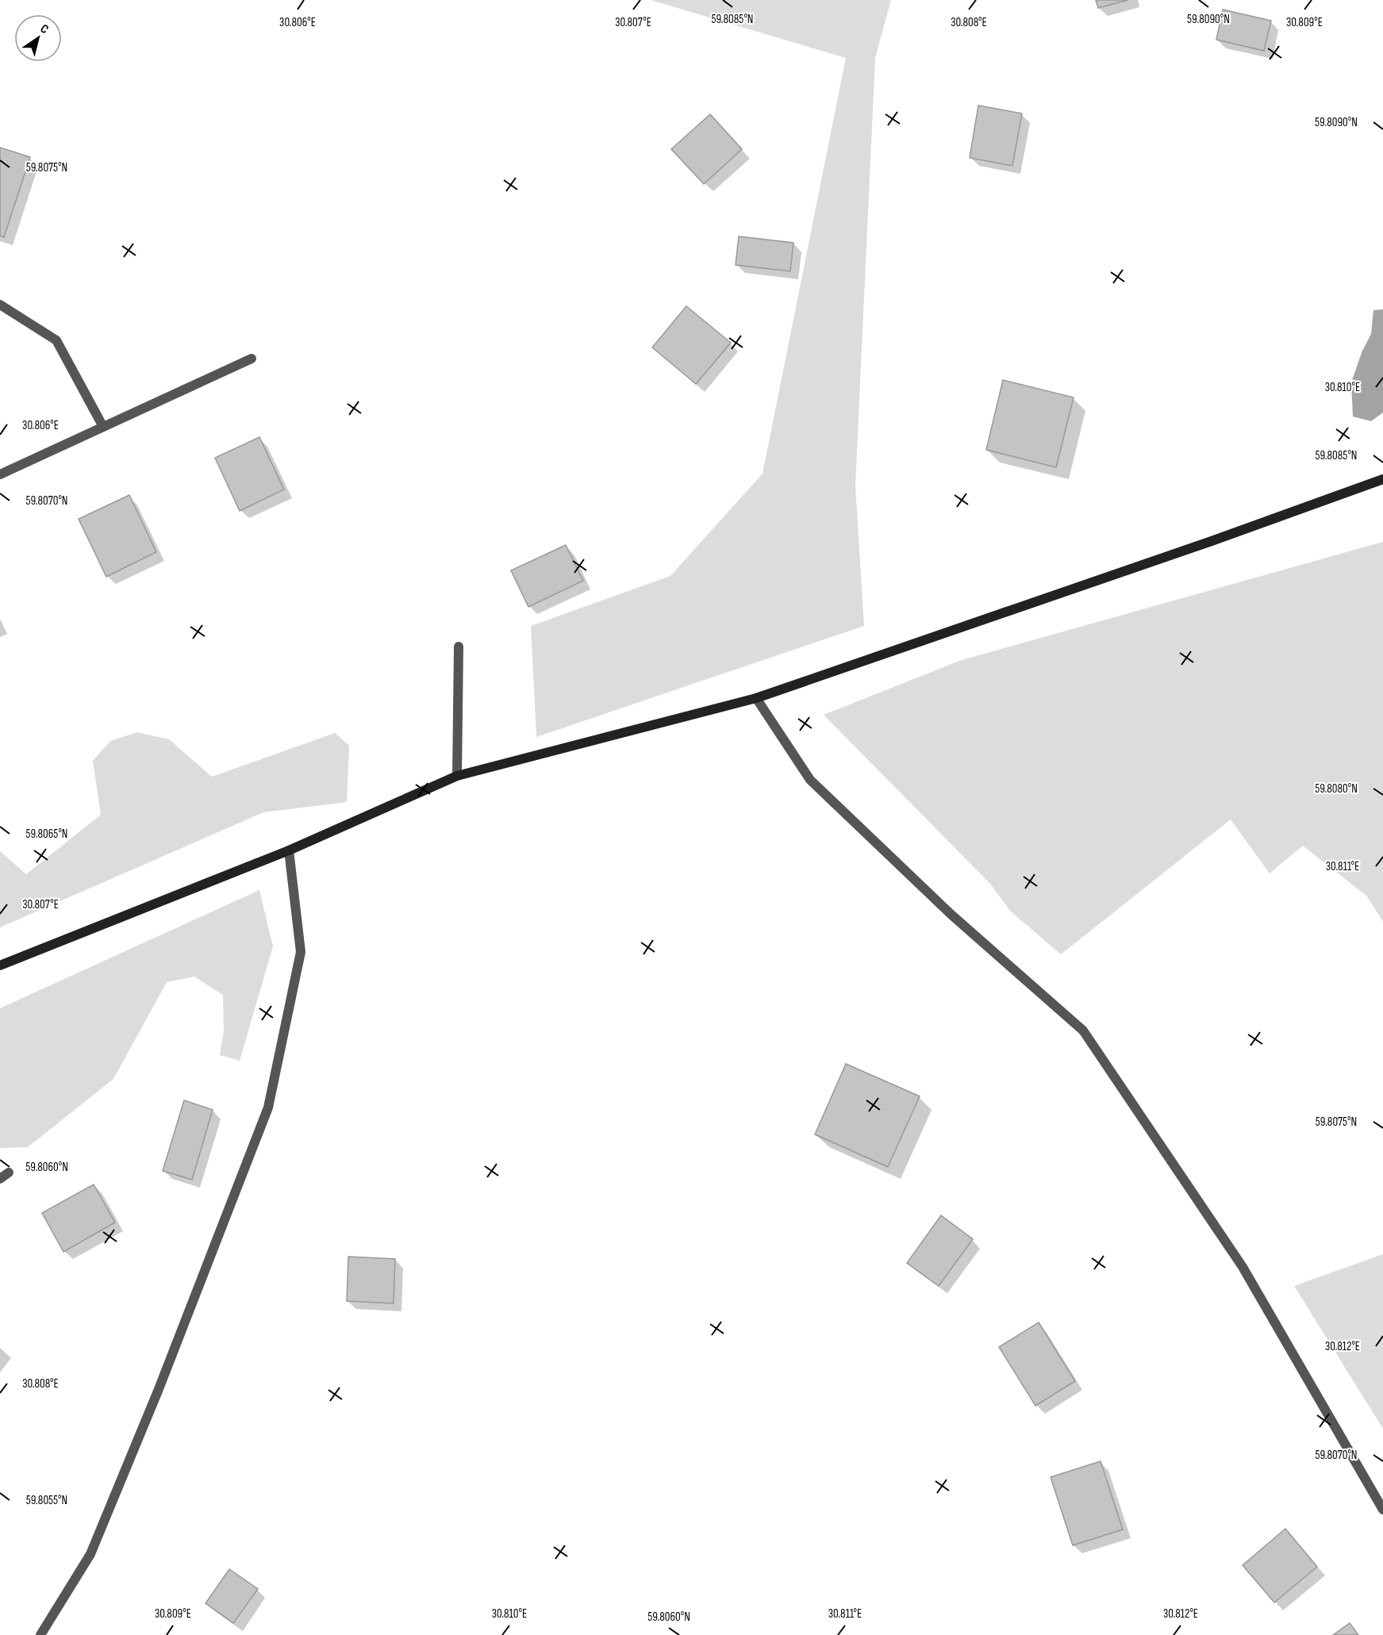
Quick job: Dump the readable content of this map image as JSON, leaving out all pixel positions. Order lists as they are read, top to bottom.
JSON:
{
  "north": "top right",
  "coordinates": [
    "59.8085°N",
    "59.8090°N",
    "30.806°E",
    "30.807°E",
    "30.808°E",
    "30.809°E",
    "59.8075°N",
    "30.810°E",
    "59.8070°N",
    "59.8080°N",
    "59.8065°N",
    "30.811°E",
    "59.8060°N",
    "30.812°E",
    "59.8055°N"
  ]
}
